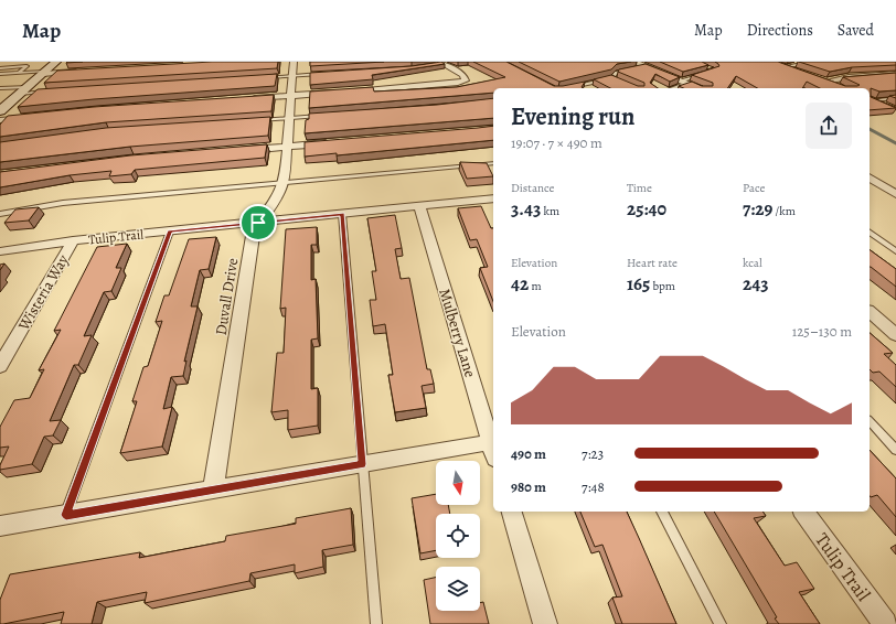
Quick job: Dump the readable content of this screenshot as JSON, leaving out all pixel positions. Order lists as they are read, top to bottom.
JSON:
{
  "streets": {
    "street": [
      "Tulip Trail",
      "Wisteria Way",
      "Duvall Drive",
      "Mulberry Lane"
    ]
  },
  "crossings": [
    ["Tulip Trail", "Wisteria Way"],
    ["Tulip Trail", "Duvall Drive"],
    ["Tulip Trail", "Mulberry Lane"]
  ],
  "north": "bottom",
  "page": {
    "header": "Map",
    "nav": ["Map", "Directions", "Saved"],
    "heading": ["Evening run", "19:07 · 7 × 490 m"],
    "stats": [
      ["Distance", "3.43 km"],
      ["Time", "25:40"],
      ["Pace", "7:29 /km"],
      ["Elevation", "42 m"],
      ["Heart rate", "165 bpm"],
      ["kcal", "243"]
    ],
    "chart": ["Elevation", "125–130 m"],
    "list": [
      {
        "name": "490 m",
        "note": "7:23"
      },
      {
        "name": "980 m",
        "note": "7:48"
      }
    ]
  }
}
